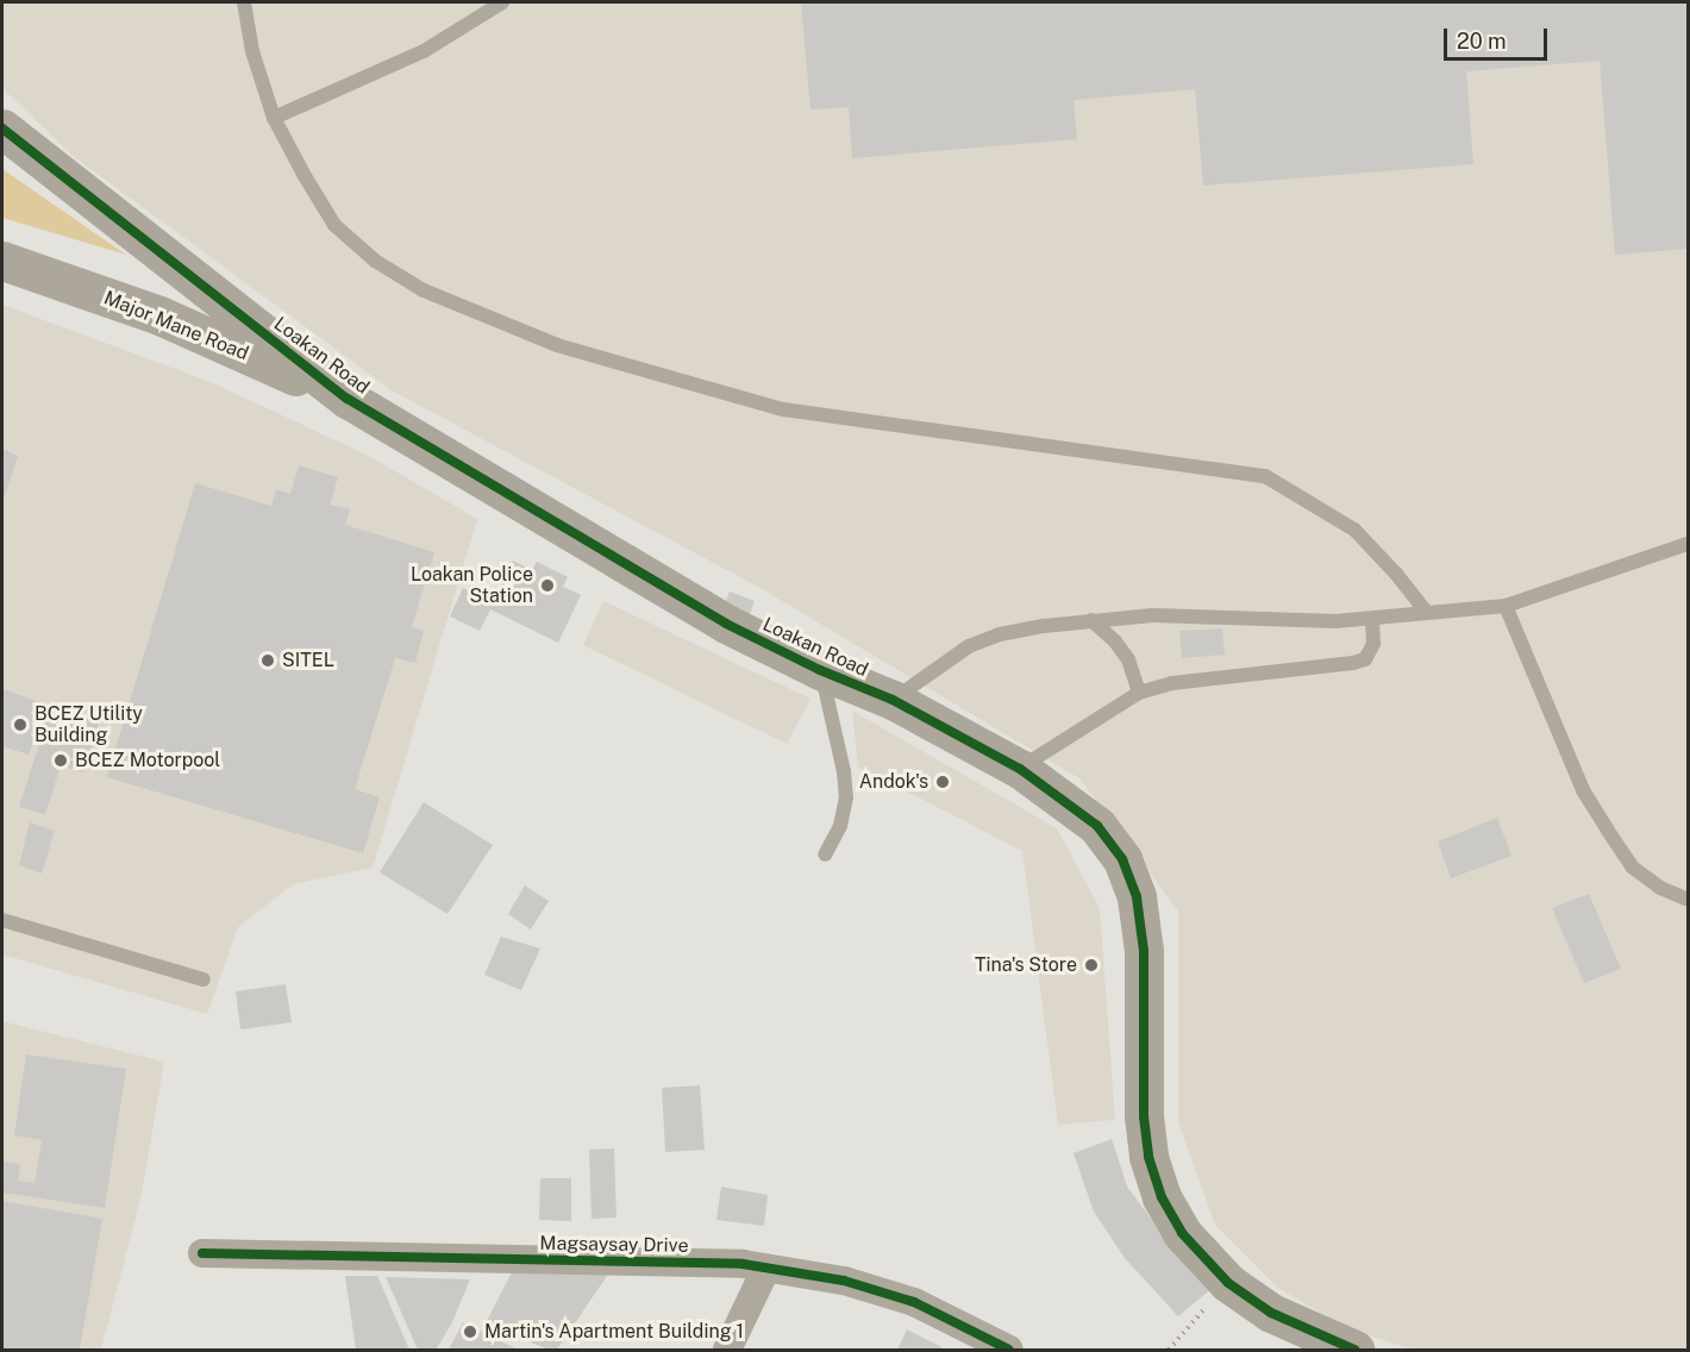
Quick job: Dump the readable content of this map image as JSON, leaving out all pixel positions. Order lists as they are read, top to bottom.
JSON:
{
  "streets": {
    "main road": ["Major Mane Road", "Loakan Road"],
    "street": ["Magsaysay Drive"]
  },
  "crossings": [
    ["Major Mane Road", "Loakan Road"]
  ],
  "places": [
    "Loakan Police Station",
    "SITEL",
    "BCEZ Utility Building",
    "BCEZ Motorpool",
    "Andok's",
    "Tina's Store",
    "Martin's Apartment Building 1"
  ],
  "scale_bar": "20 m"
}
